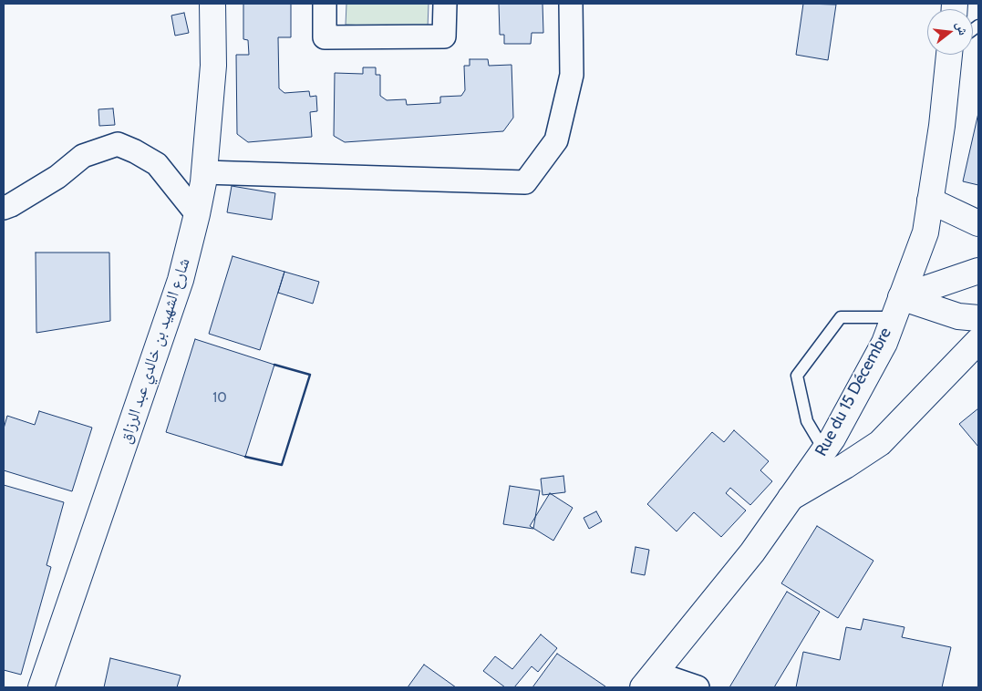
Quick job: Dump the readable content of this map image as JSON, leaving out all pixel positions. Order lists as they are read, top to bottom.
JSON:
{
  "streets": {
    "main road": ["شارع الشهيد بن خالدي عبد الرزاق", "Rue du 15 Décembre"]
  },
  "house_numbers": ["10"],
  "north": "right"
}
